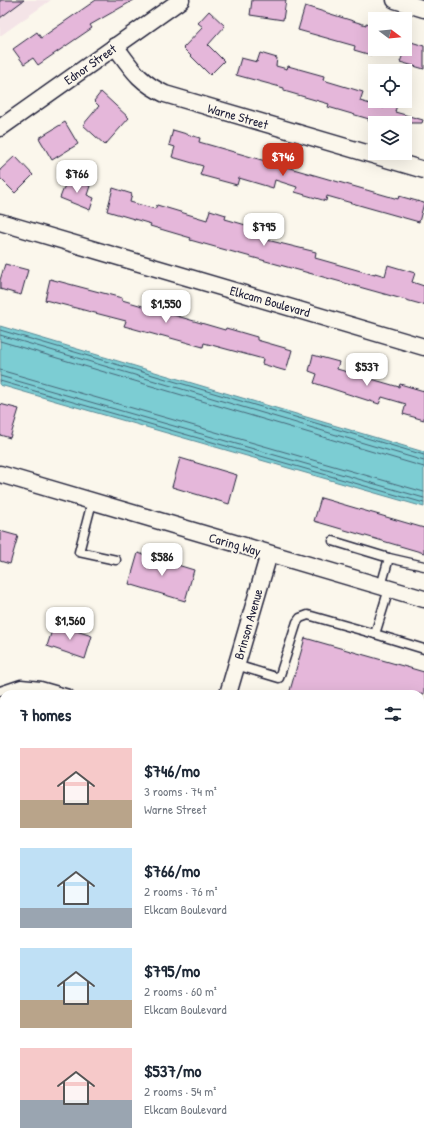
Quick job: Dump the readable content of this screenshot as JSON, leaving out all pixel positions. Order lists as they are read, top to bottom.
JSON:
{
  "streets": {
    "street": [
      "Ednor Street",
      "Warne Street",
      "Elkcam Boulevard",
      "Caring Way",
      "Brinson Avenue"
    ]
  },
  "crossings": [
    ["Ednor Street", "Warne Street"],
    ["Caring Way", "Brinson Avenue"]
  ],
  "north": "right",
  "page": {
    "price": [
      "$746",
      "$766",
      "$795",
      "$1,550",
      "$537",
      "$586",
      "$1,560"
    ],
    "heading": "7 homes",
    "list": [
      {
        "name": "$746/mo",
        "note": "3 rooms · 74 m² · Warne Street"
      },
      {
        "name": "$766/mo",
        "note": "2 rooms · 76 m² · Elkcam Boulevard"
      },
      {
        "name": "$795/mo",
        "note": "2 rooms · 60 m² · Elkcam Boulevard"
      },
      {
        "name": "$537/mo",
        "note": "2 rooms · 54 m² · Elkcam Boulevard"
      }
    ]
  }
}
